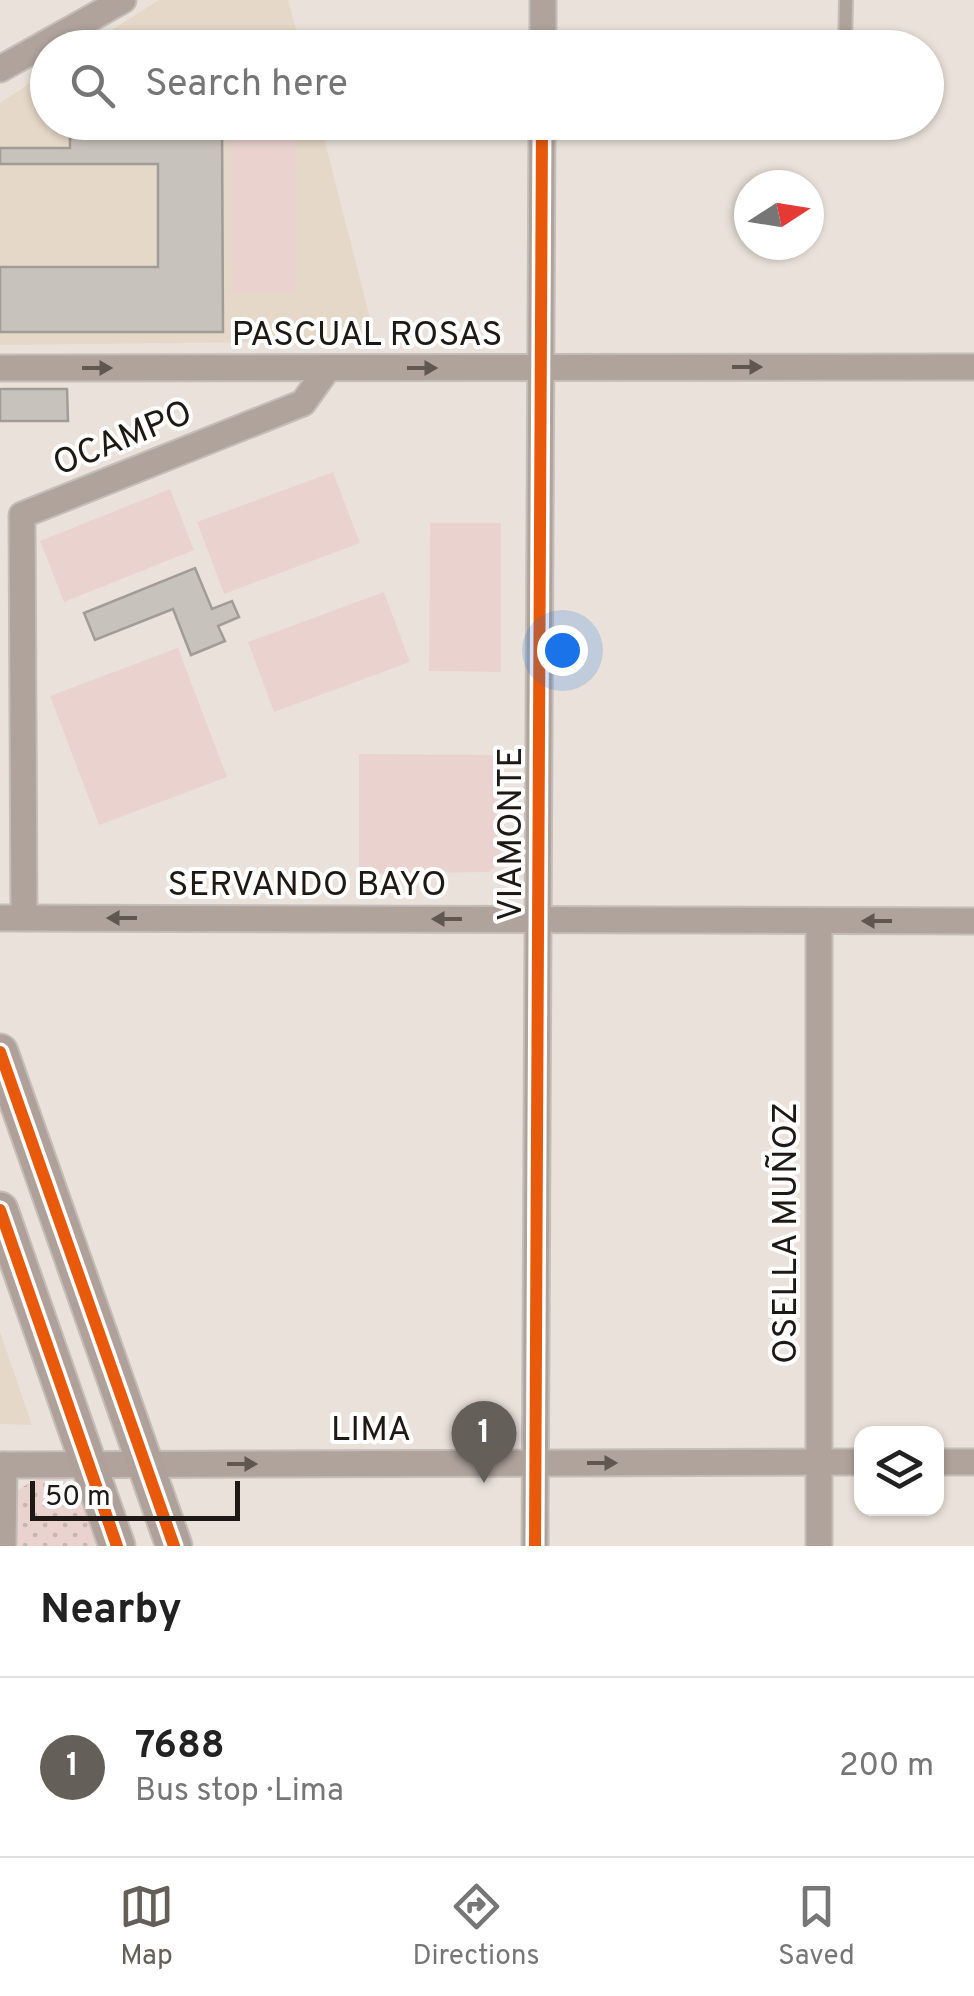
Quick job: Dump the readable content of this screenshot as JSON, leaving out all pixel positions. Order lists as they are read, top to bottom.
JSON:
{
  "streets": {
    "street": [
      "PASCUAL ROSAS",
      "OCAMPO",
      "VIAMONTE",
      "SERVANDO BAYO",
      "OSELLA MUÑOZ",
      "LIMA"
    ]
  },
  "crossings": [
    ["PASCUAL ROSAS", "OCAMPO"],
    ["PASCUAL ROSAS", "VIAMONTE"],
    ["OCAMPO", "SERVANDO BAYO"],
    ["VIAMONTE", "SERVANDO BAYO"],
    ["VIAMONTE", "LIMA"],
    ["SERVANDO BAYO", "OSELLA MUÑOZ"],
    ["OSELLA MUÑOZ", "LIMA"]
  ],
  "one_way": ["PASCUAL ROSAS", "SERVANDO BAYO", "LIMA"],
  "scale_bar": "50 m",
  "north": "right",
  "page": {
    "search": "Search here",
    "pins": "1",
    "scale": "50 m",
    "heading": "Nearby",
    "list": [
      {
        "mark": "1",
        "name": "7688",
        "note": "Bus stop · Lima",
        "value": "200 m"
      }
    ],
    "nav": ["Map", "Directions", "Saved"]
  }
}
